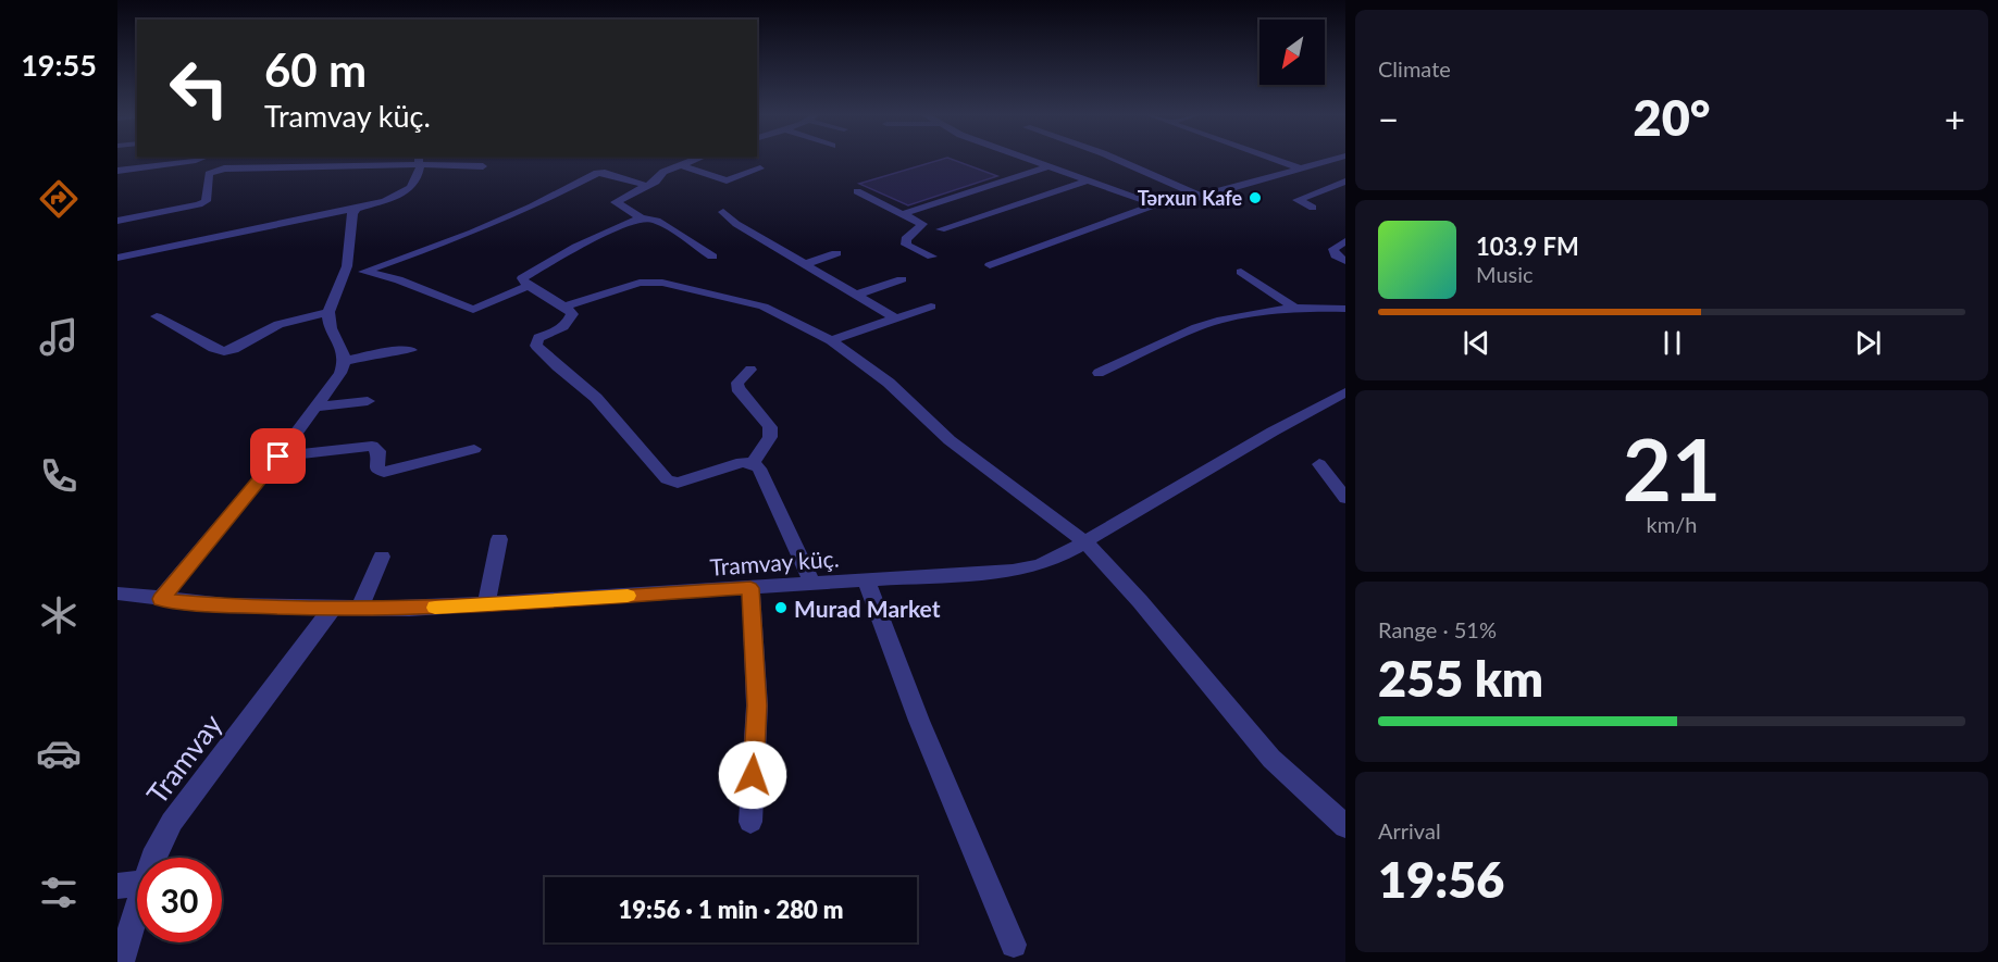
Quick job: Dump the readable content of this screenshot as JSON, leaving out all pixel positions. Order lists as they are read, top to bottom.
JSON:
{
  "streets": {
    "street": ["Tramvay küç.", "Tramvay"]
  },
  "crossings": [
    ["Tramvay küç.", "Tramvay"]
  ],
  "places": ["Tərxun Kafe", "Murad Market"],
  "north": "bottom left",
  "page": {
    "tabs": "19:55",
    "tile": [
      "Climate",
      ["21", "km/h"],
      ["Range · 51%", "255 km"],
      ["Arrival", "19:56"]
    ],
    "turn": ["60 m", "Tramvay küç."],
    "heat": ["−", "20°", "+"],
    "song": ["103.9 FM", "Music"],
    "limit": "30",
    "trip": "19:56 · 1 min · 280 m"
  }
}
